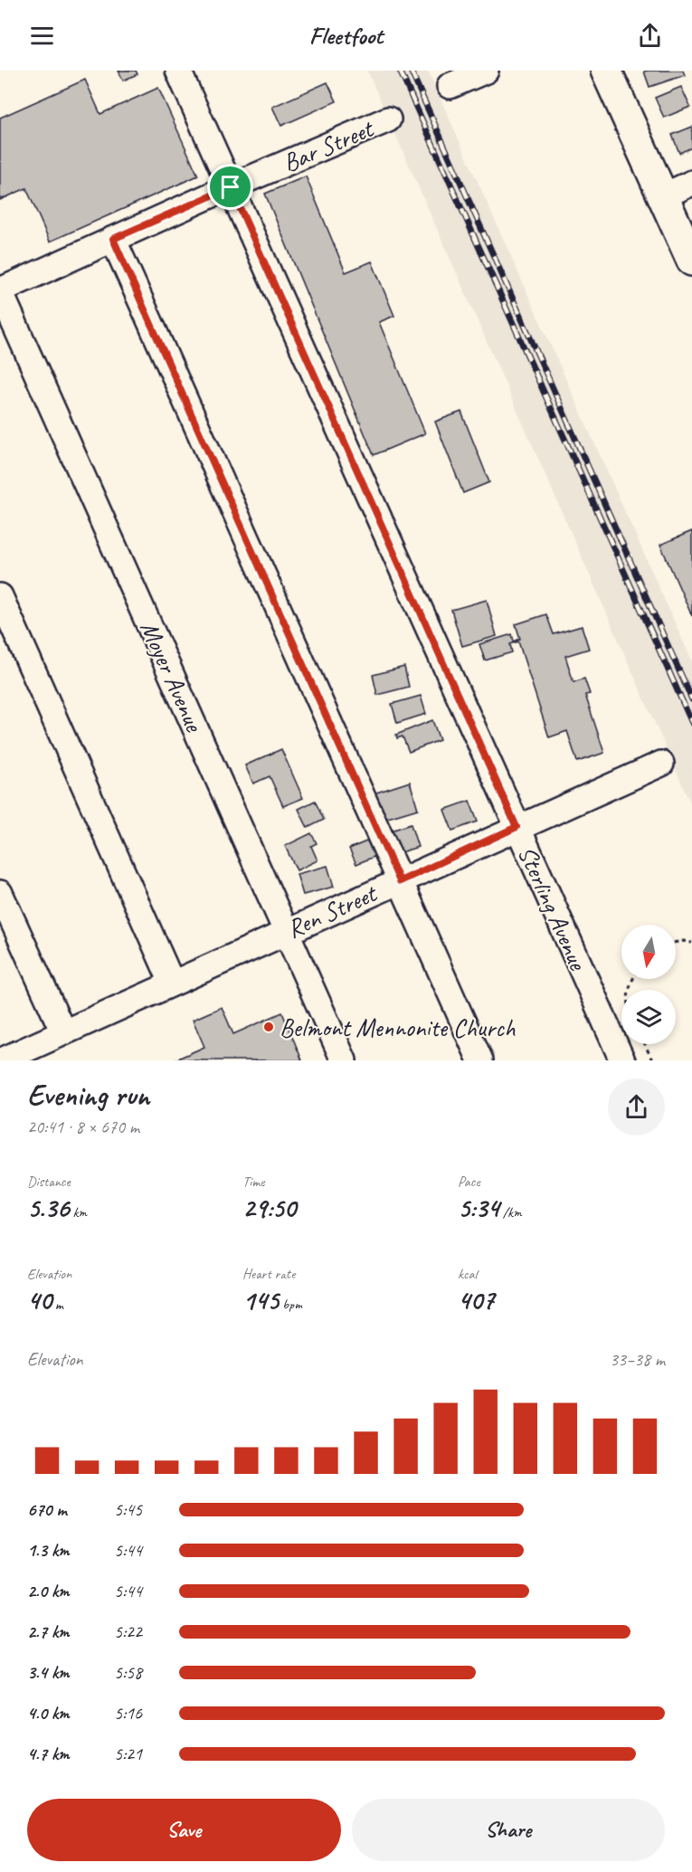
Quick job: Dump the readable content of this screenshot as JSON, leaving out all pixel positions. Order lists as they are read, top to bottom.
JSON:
{
  "streets": {
    "street": [
      "Bar Street",
      "Moyer Avenue",
      "Sterling Avenue",
      "Ren Street"
    ]
  },
  "crossings": [
    ["Bar Street", "Moyer Avenue"],
    ["Bar Street", "Sterling Avenue"],
    ["Moyer Avenue", "Ren Street"],
    ["Sterling Avenue", "Ren Street"]
  ],
  "places": ["Belmont Mennonite Church"],
  "north": "bottom",
  "page": {
    "header": "Fleetfoot",
    "heading": ["Evening run", "20:41 · 8 × 670 m"],
    "stats": [
      ["Distance", "5.36 km"],
      ["Time", "29:50"],
      ["Pace", "5:34 /km"],
      ["Elevation", "40 m"],
      ["Heart rate", "145 bpm"],
      ["kcal", "407"]
    ],
    "chart": ["Elevation", "33–38 m"],
    "list": [
      {
        "name": "670 m",
        "note": "5:45"
      },
      {
        "name": "1.3 km",
        "note": "5:44"
      },
      {
        "name": "2.0 km",
        "note": "5:44"
      },
      {
        "name": "2.7 km",
        "note": "5:22"
      },
      {
        "name": "3.4 km",
        "note": "5:58"
      },
      {
        "name": "4.0 km",
        "note": "5:16"
      },
      {
        "name": "4.7 km",
        "note": "5:21"
      }
    ],
    "buttons": ["Save", "Share"]
  }
}
